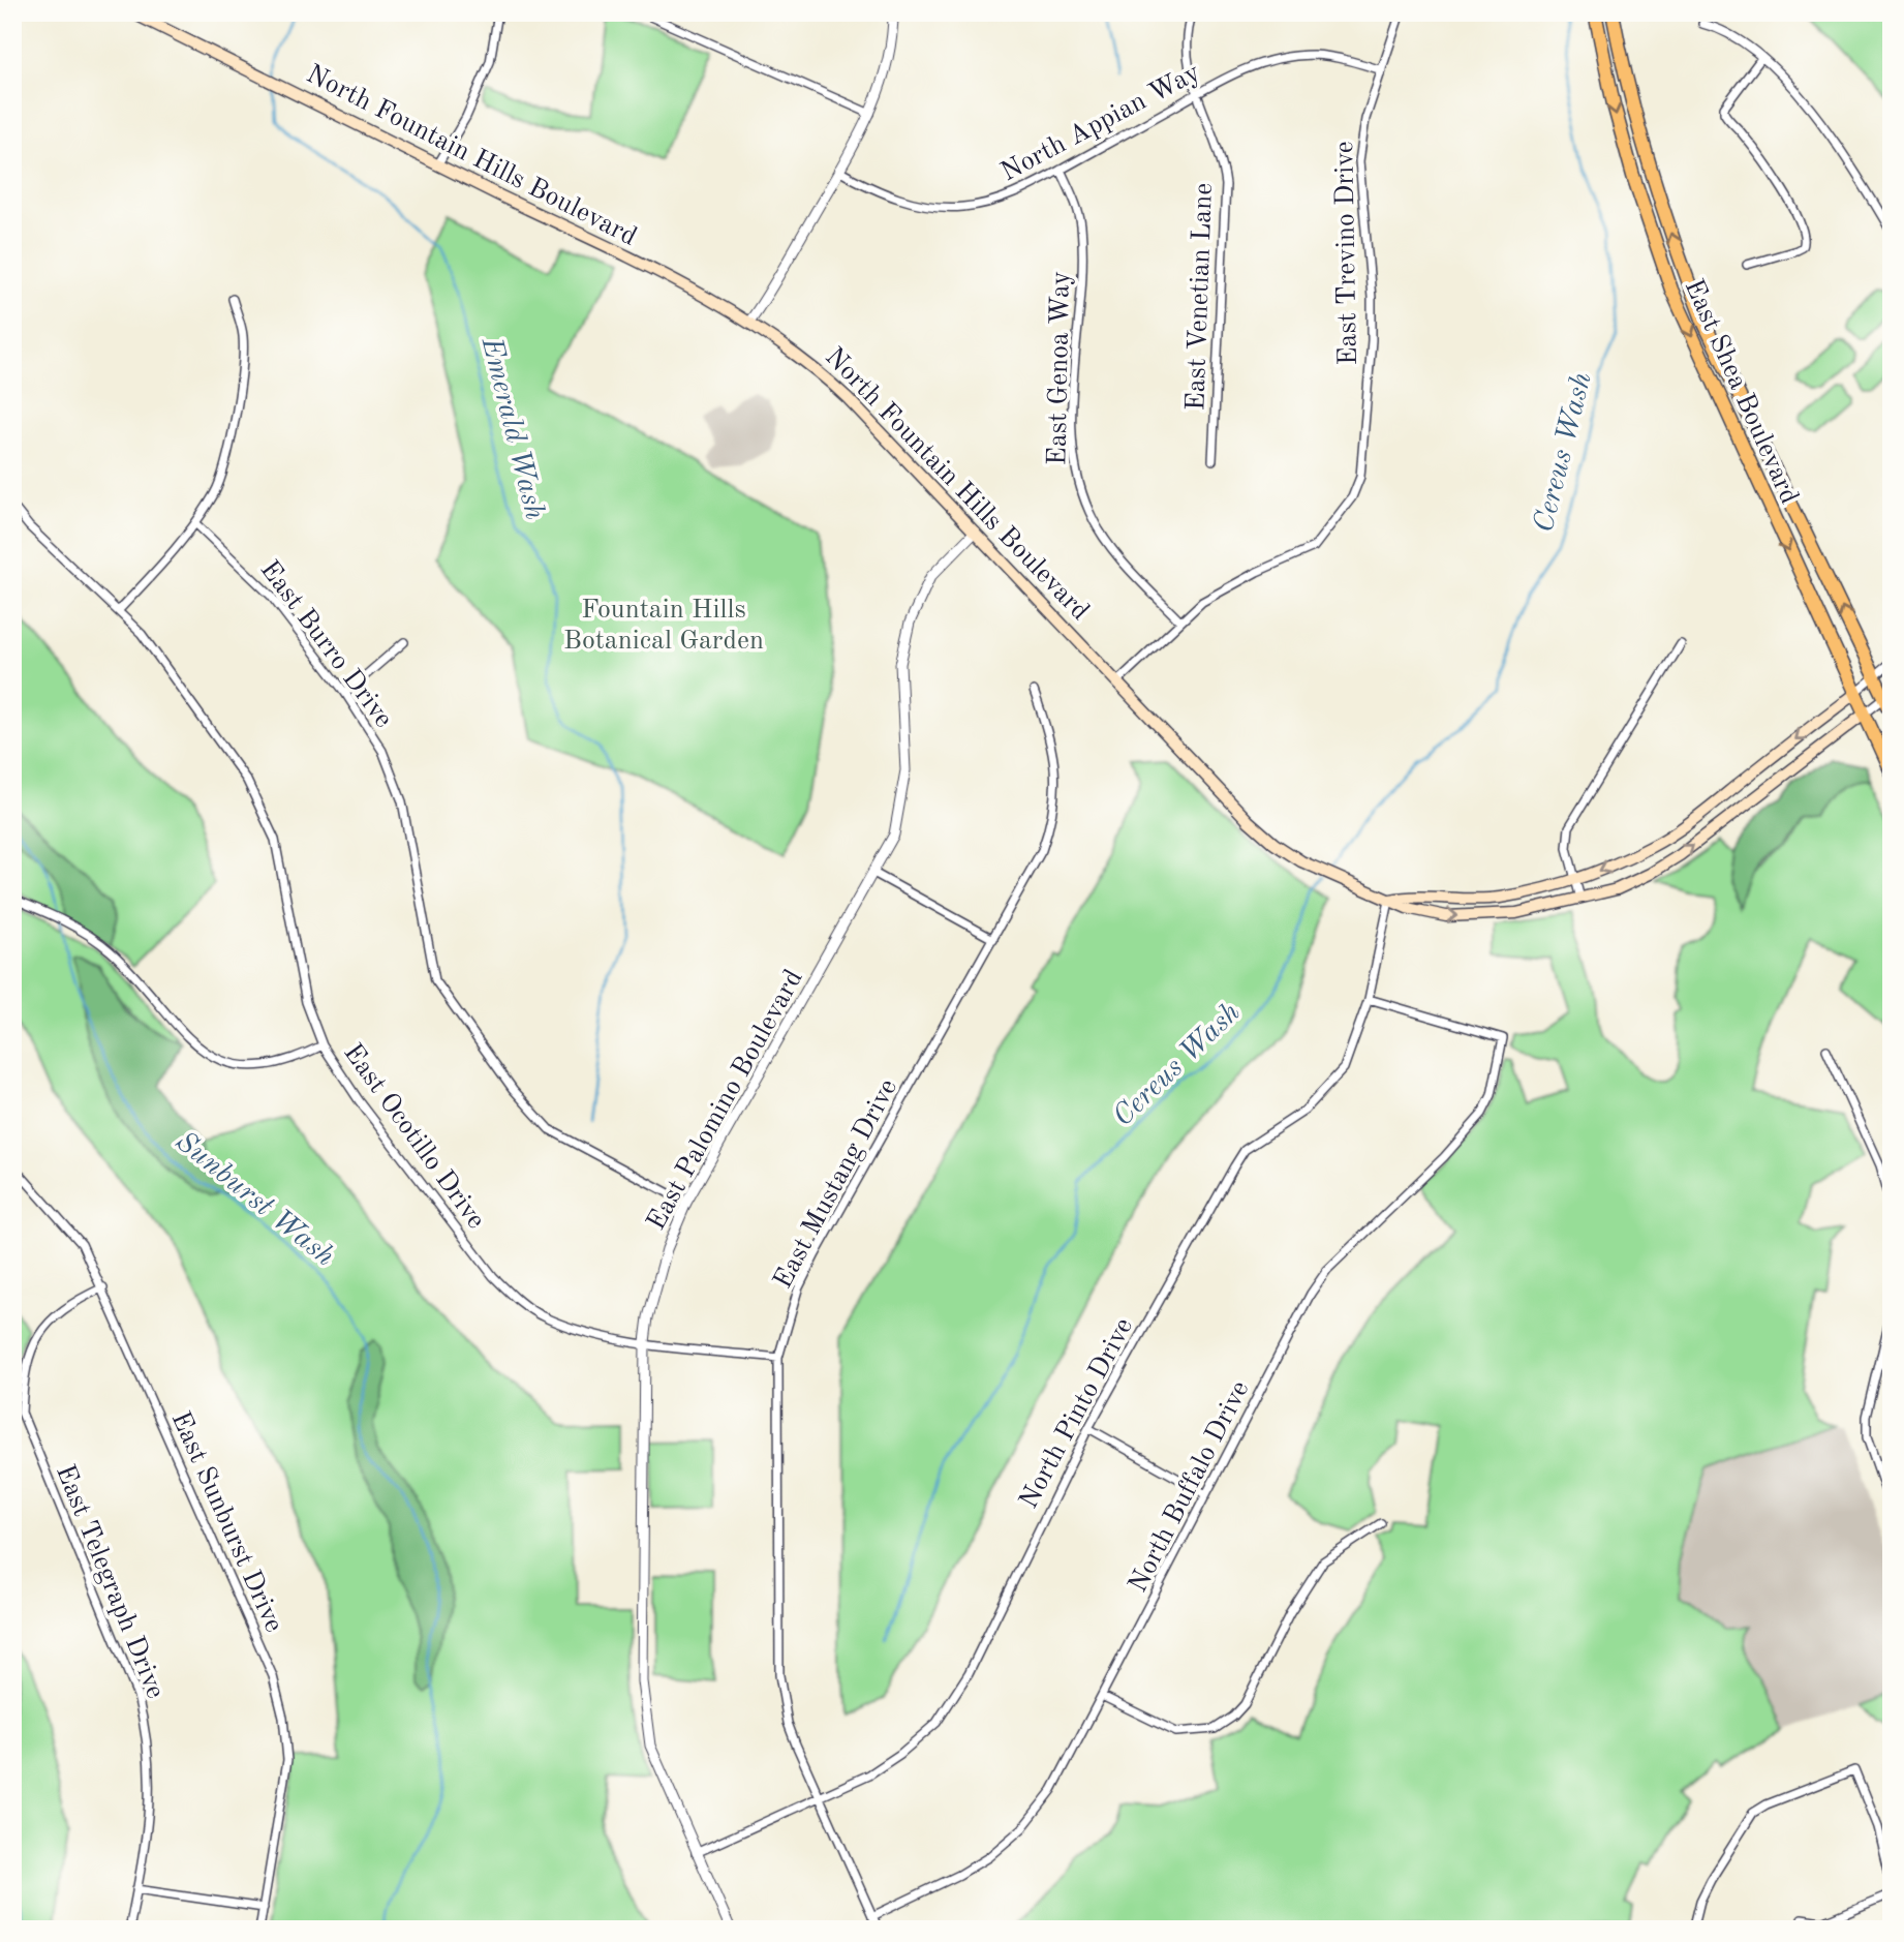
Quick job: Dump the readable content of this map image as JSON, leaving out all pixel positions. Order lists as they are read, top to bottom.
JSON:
{
  "streets": {
    "main road": ["North Fountain Hills Boulevard", "East Shea Boulevard"],
    "street": [
      "North Appian Way",
      "East Trevino Drive",
      "East Venetian Lane",
      "East Genoa Way",
      "East Burro Drive",
      "East Palomino Boulevard",
      "East Ocotillo Drive",
      "East Mustang Drive",
      "North Pinto Drive",
      "North Buffalo Drive",
      "East Sunburst Drive",
      "East Telegraph Drive"
    ]
  },
  "crossings": [
    ["North Appian Way", "East Trevino Drive"],
    ["North Appian Way", "East Venetian Lane"],
    ["North Appian Way", "East Genoa Way"],
    ["North Fountain Hills Boulevard", "East Trevino Drive"],
    ["North Fountain Hills Boulevard", "East Shea Boulevard"],
    ["North Fountain Hills Boulevard", "East Palomino Boulevard"],
    ["North Fountain Hills Boulevard", "North Pinto Drive"],
    ["East Trevino Drive", "East Genoa Way"],
    ["East Burro Drive", "East Palomino Boulevard"],
    ["East Palomino Boulevard", "East Ocotillo Drive"],
    ["East Palomino Boulevard", "North Pinto Drive"],
    ["East Ocotillo Drive", "East Mustang Drive"],
    ["East Mustang Drive", "North Pinto Drive"],
    ["East Mustang Drive", "North Buffalo Drive"],
    ["North Pinto Drive", "North Buffalo Drive"],
    ["East Sunburst Drive", "East Telegraph Drive"]
  ],
  "water": ["Emerald Wash", "Cereus Wash", "Sunburst Wash"],
  "parks": ["Fountain Hills Botanical Garden"]
}
